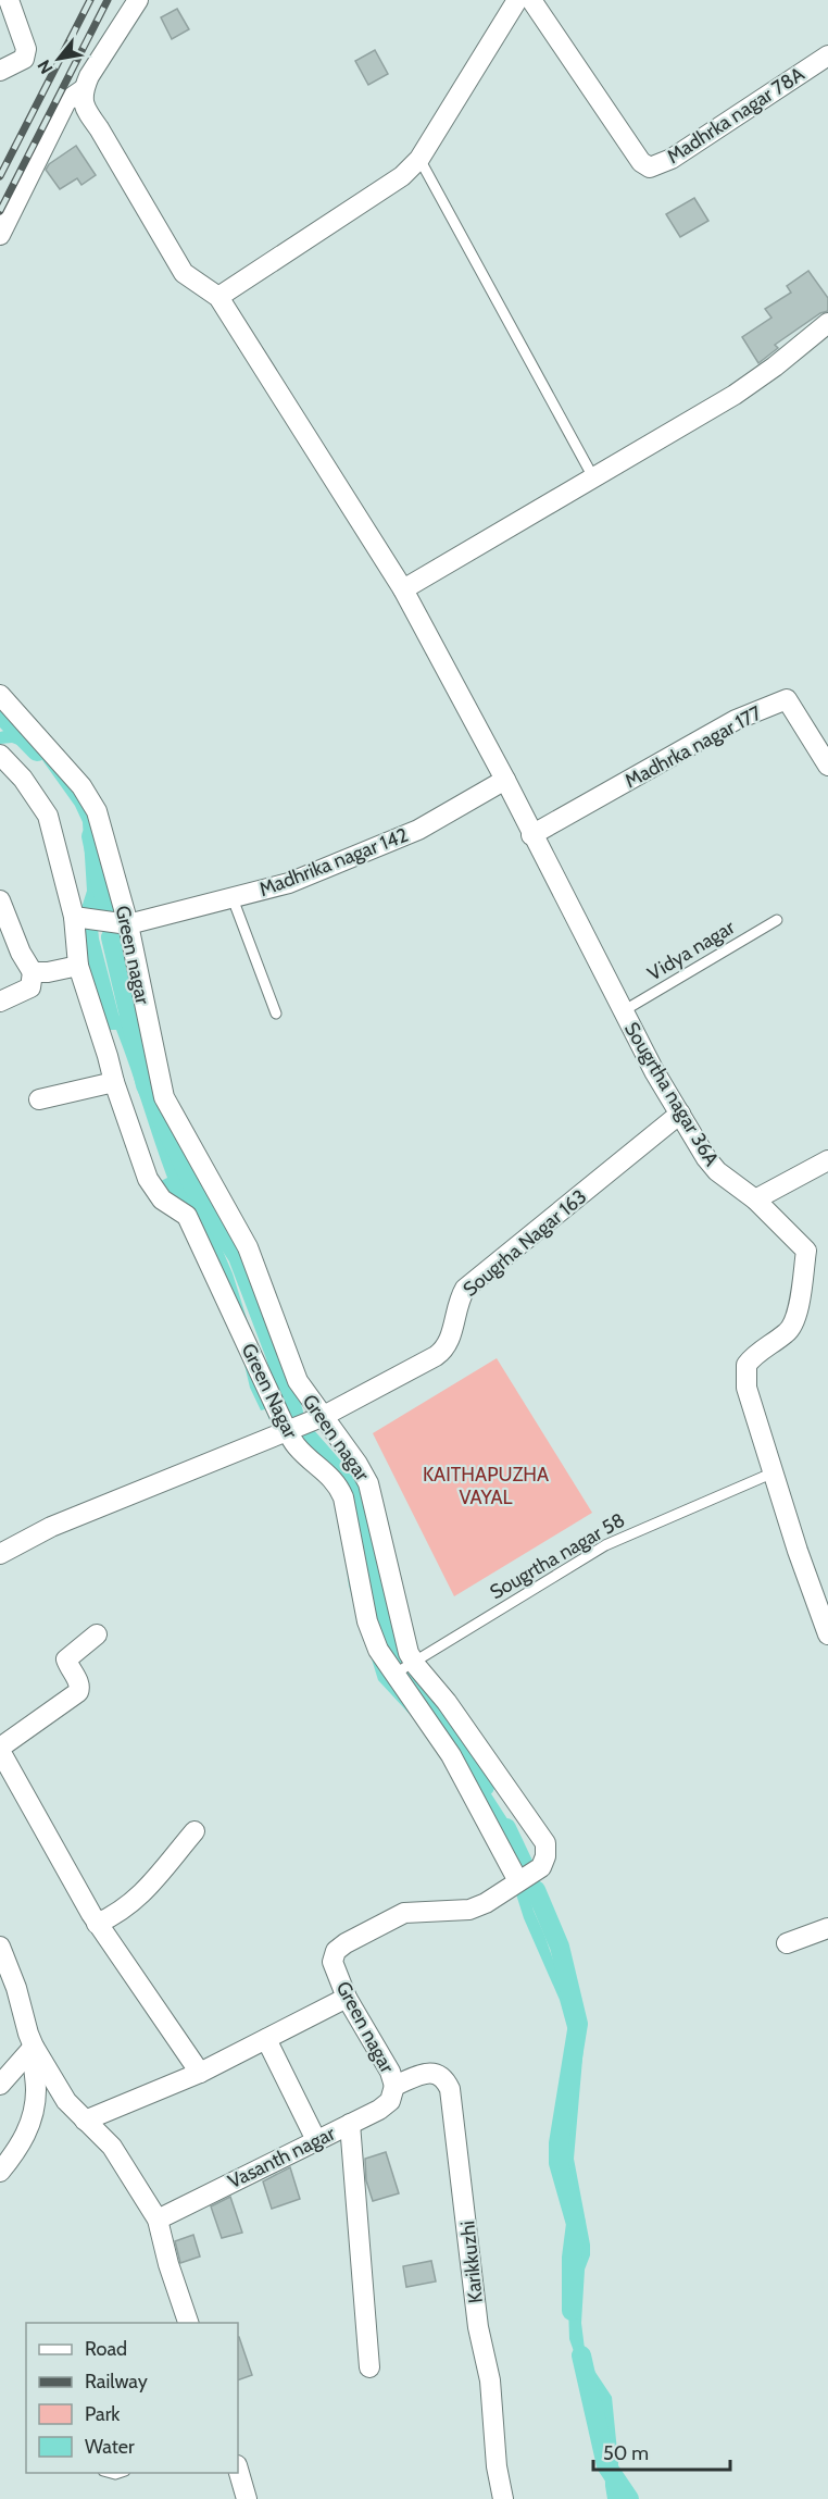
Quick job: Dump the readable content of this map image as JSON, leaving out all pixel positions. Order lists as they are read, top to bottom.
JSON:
{
  "streets": {
    "street": [
      "Madhrka nagar 78A",
      "Madhrka nagar 177",
      "Madhrika nagar 142",
      "Green nagar",
      "Sougrtha nagar 36A",
      "Sougrha Nagar 163",
      "Green Nagar",
      "Vasanth nagar",
      "Karikkuzhi"
    ],
    "lane": ["Vidya nagar", "Sougrtha nagar 58"]
  },
  "crossings": [
    ["Madhrka nagar 177", "Sougrtha nagar 36A"],
    ["Madhrika nagar 142", "Green nagar"],
    ["Madhrika nagar 142", "Sougrtha nagar 36A"],
    ["Madhrika nagar 142", "Green Nagar"],
    ["Vidya nagar", "Sougrtha nagar 36A"],
    ["Green nagar", "Sougrha Nagar 163"],
    ["Green nagar", "Green Nagar"],
    ["Green nagar", "Sougrtha nagar 58"],
    ["Green nagar", "Vasanth nagar"],
    ["Green nagar", "Karikkuzhi"],
    ["Sougrtha nagar 36A", "Sougrha Nagar 163"],
    ["Sougrtha nagar 36A", "Sougrtha nagar 58"],
    ["Sougrha Nagar 163", "Green Nagar"],
    ["Vasanth nagar", "Karikkuzhi"]
  ],
  "parks": ["KAITHAPUZHA VAYAL"],
  "legend": [
    "Road",
    "Railway",
    "Park",
    "Water"
  ],
  "scale_bar": "50 m",
  "north": "bottom left"
}
